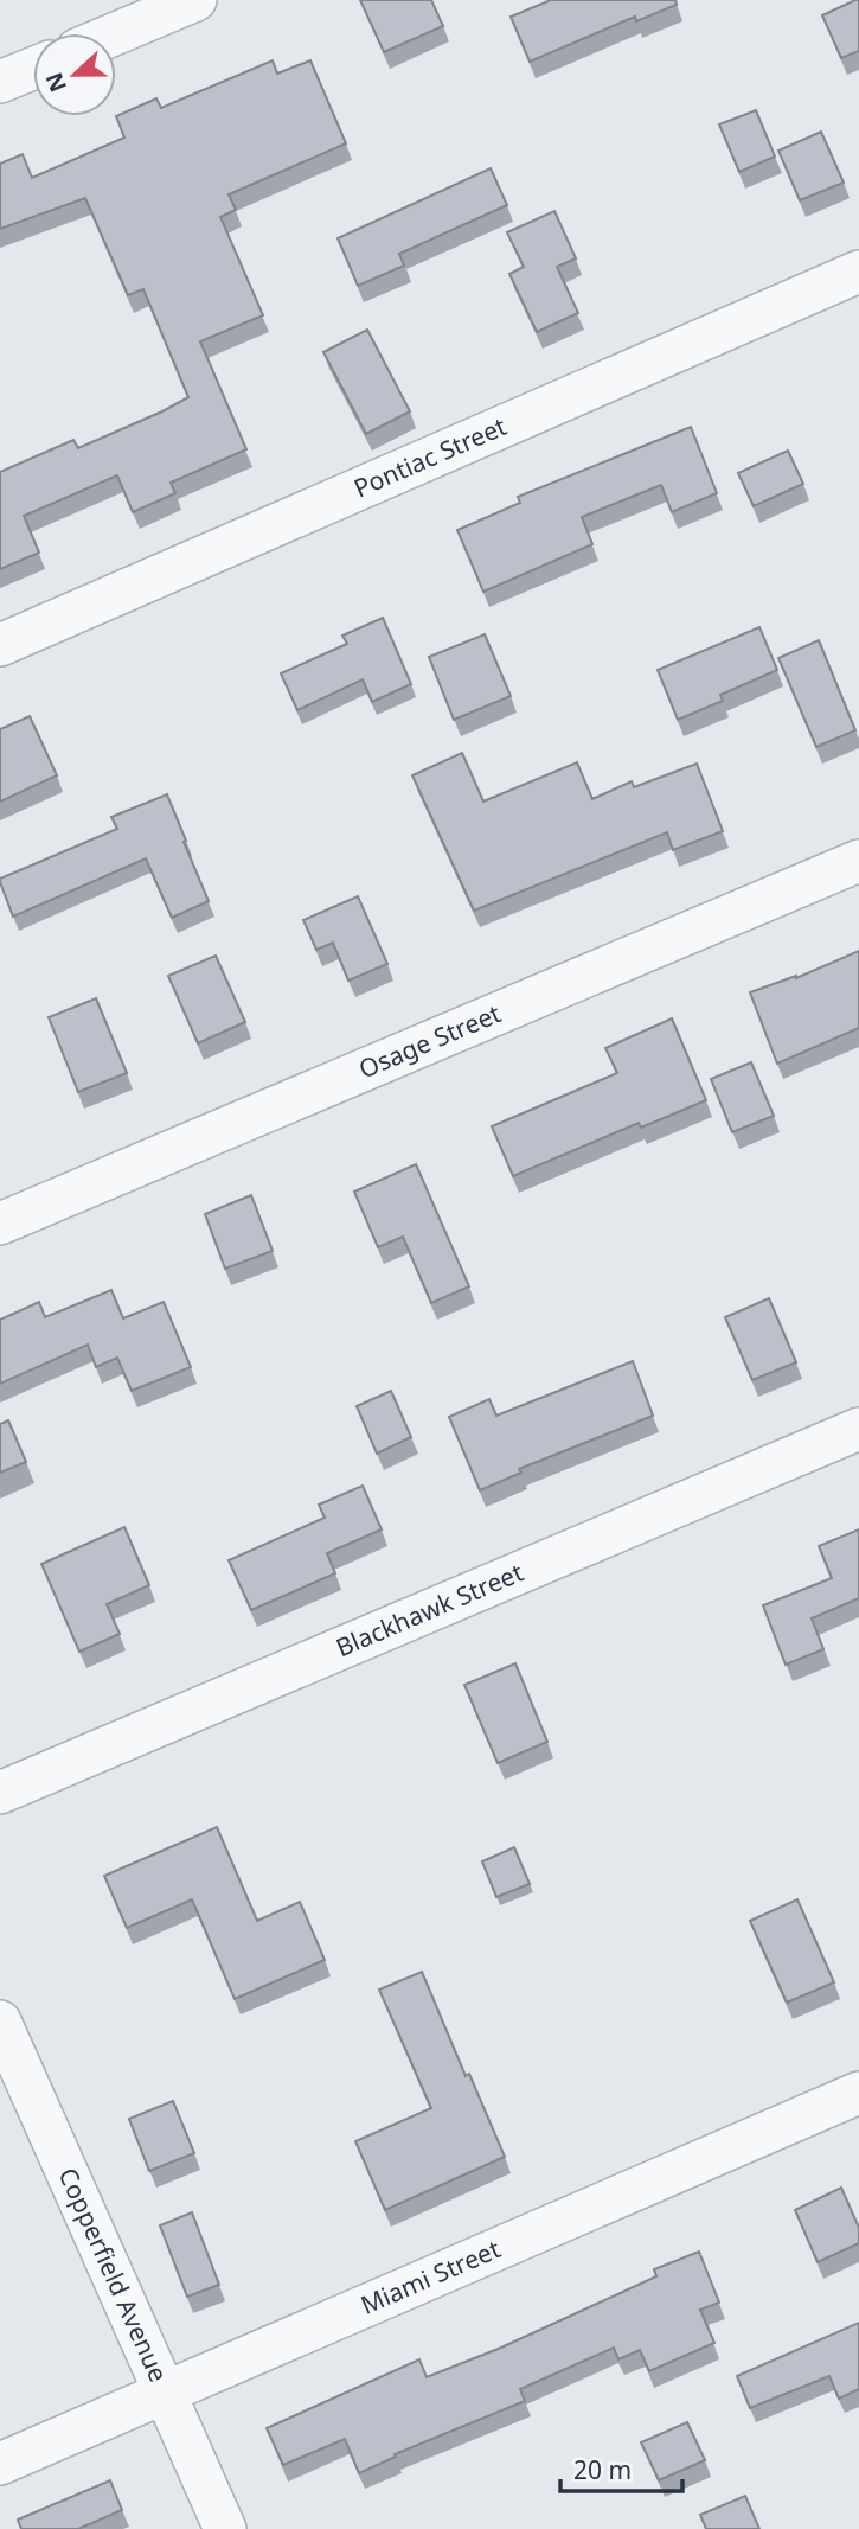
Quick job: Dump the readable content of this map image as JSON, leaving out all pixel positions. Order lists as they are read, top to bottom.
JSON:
{
  "streets": {
    "street": [
      "Pontiac Street",
      "Osage Street",
      "Blackhawk Street",
      "Copperfield Avenue",
      "Miami Street"
    ]
  },
  "crossings": [
    ["Copperfield Avenue", "Miami Street"]
  ],
  "scale_bar": "20 m",
  "north": "left"
}
